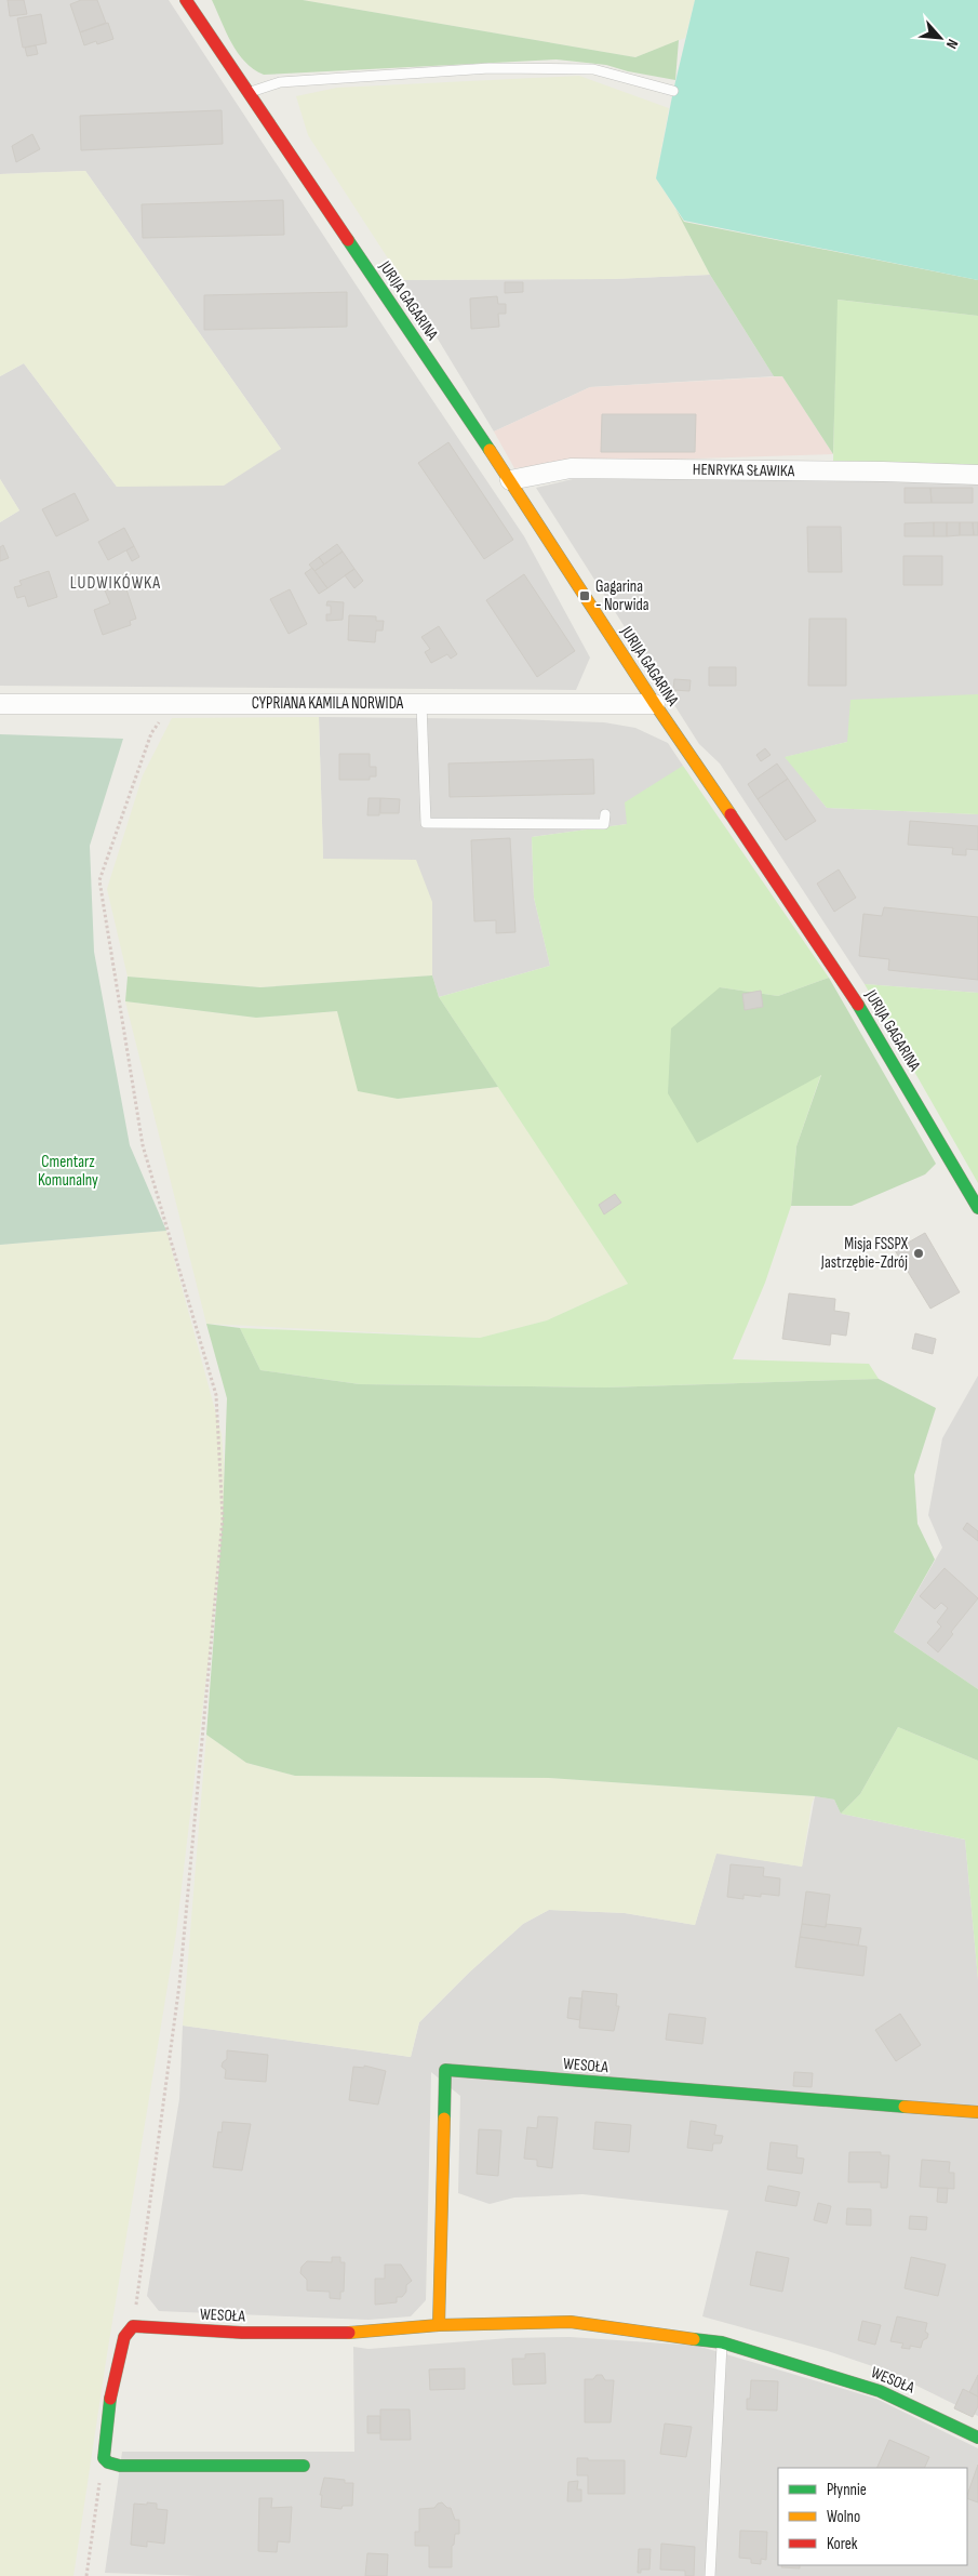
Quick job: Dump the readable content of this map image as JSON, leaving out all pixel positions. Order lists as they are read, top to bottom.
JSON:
{
  "streets": {
    "street": [
      "JURIJA GAGARINA",
      "HENRYKA SŁAWIKA",
      "CYPRIANA KAMILA NORWIDA",
      "WESOŁA"
    ]
  },
  "crossings": [
    ["JURIJA GAGARINA", "HENRYKA SŁAWIKA"],
    ["JURIJA GAGARINA", "CYPRIANA KAMILA NORWIDA"]
  ],
  "districts": ["LUDWIKÓWKA"],
  "parks": ["Cmentarz Komunalny"],
  "places": {
    "transit": ["Gagarina - Norwida"],
    "other": ["Misja FSSPX Jastrzębie-Zdrój"]
  },
  "legend": ["Płynnie", "Wolno", "Korek"],
  "north": "bottom right"
}
